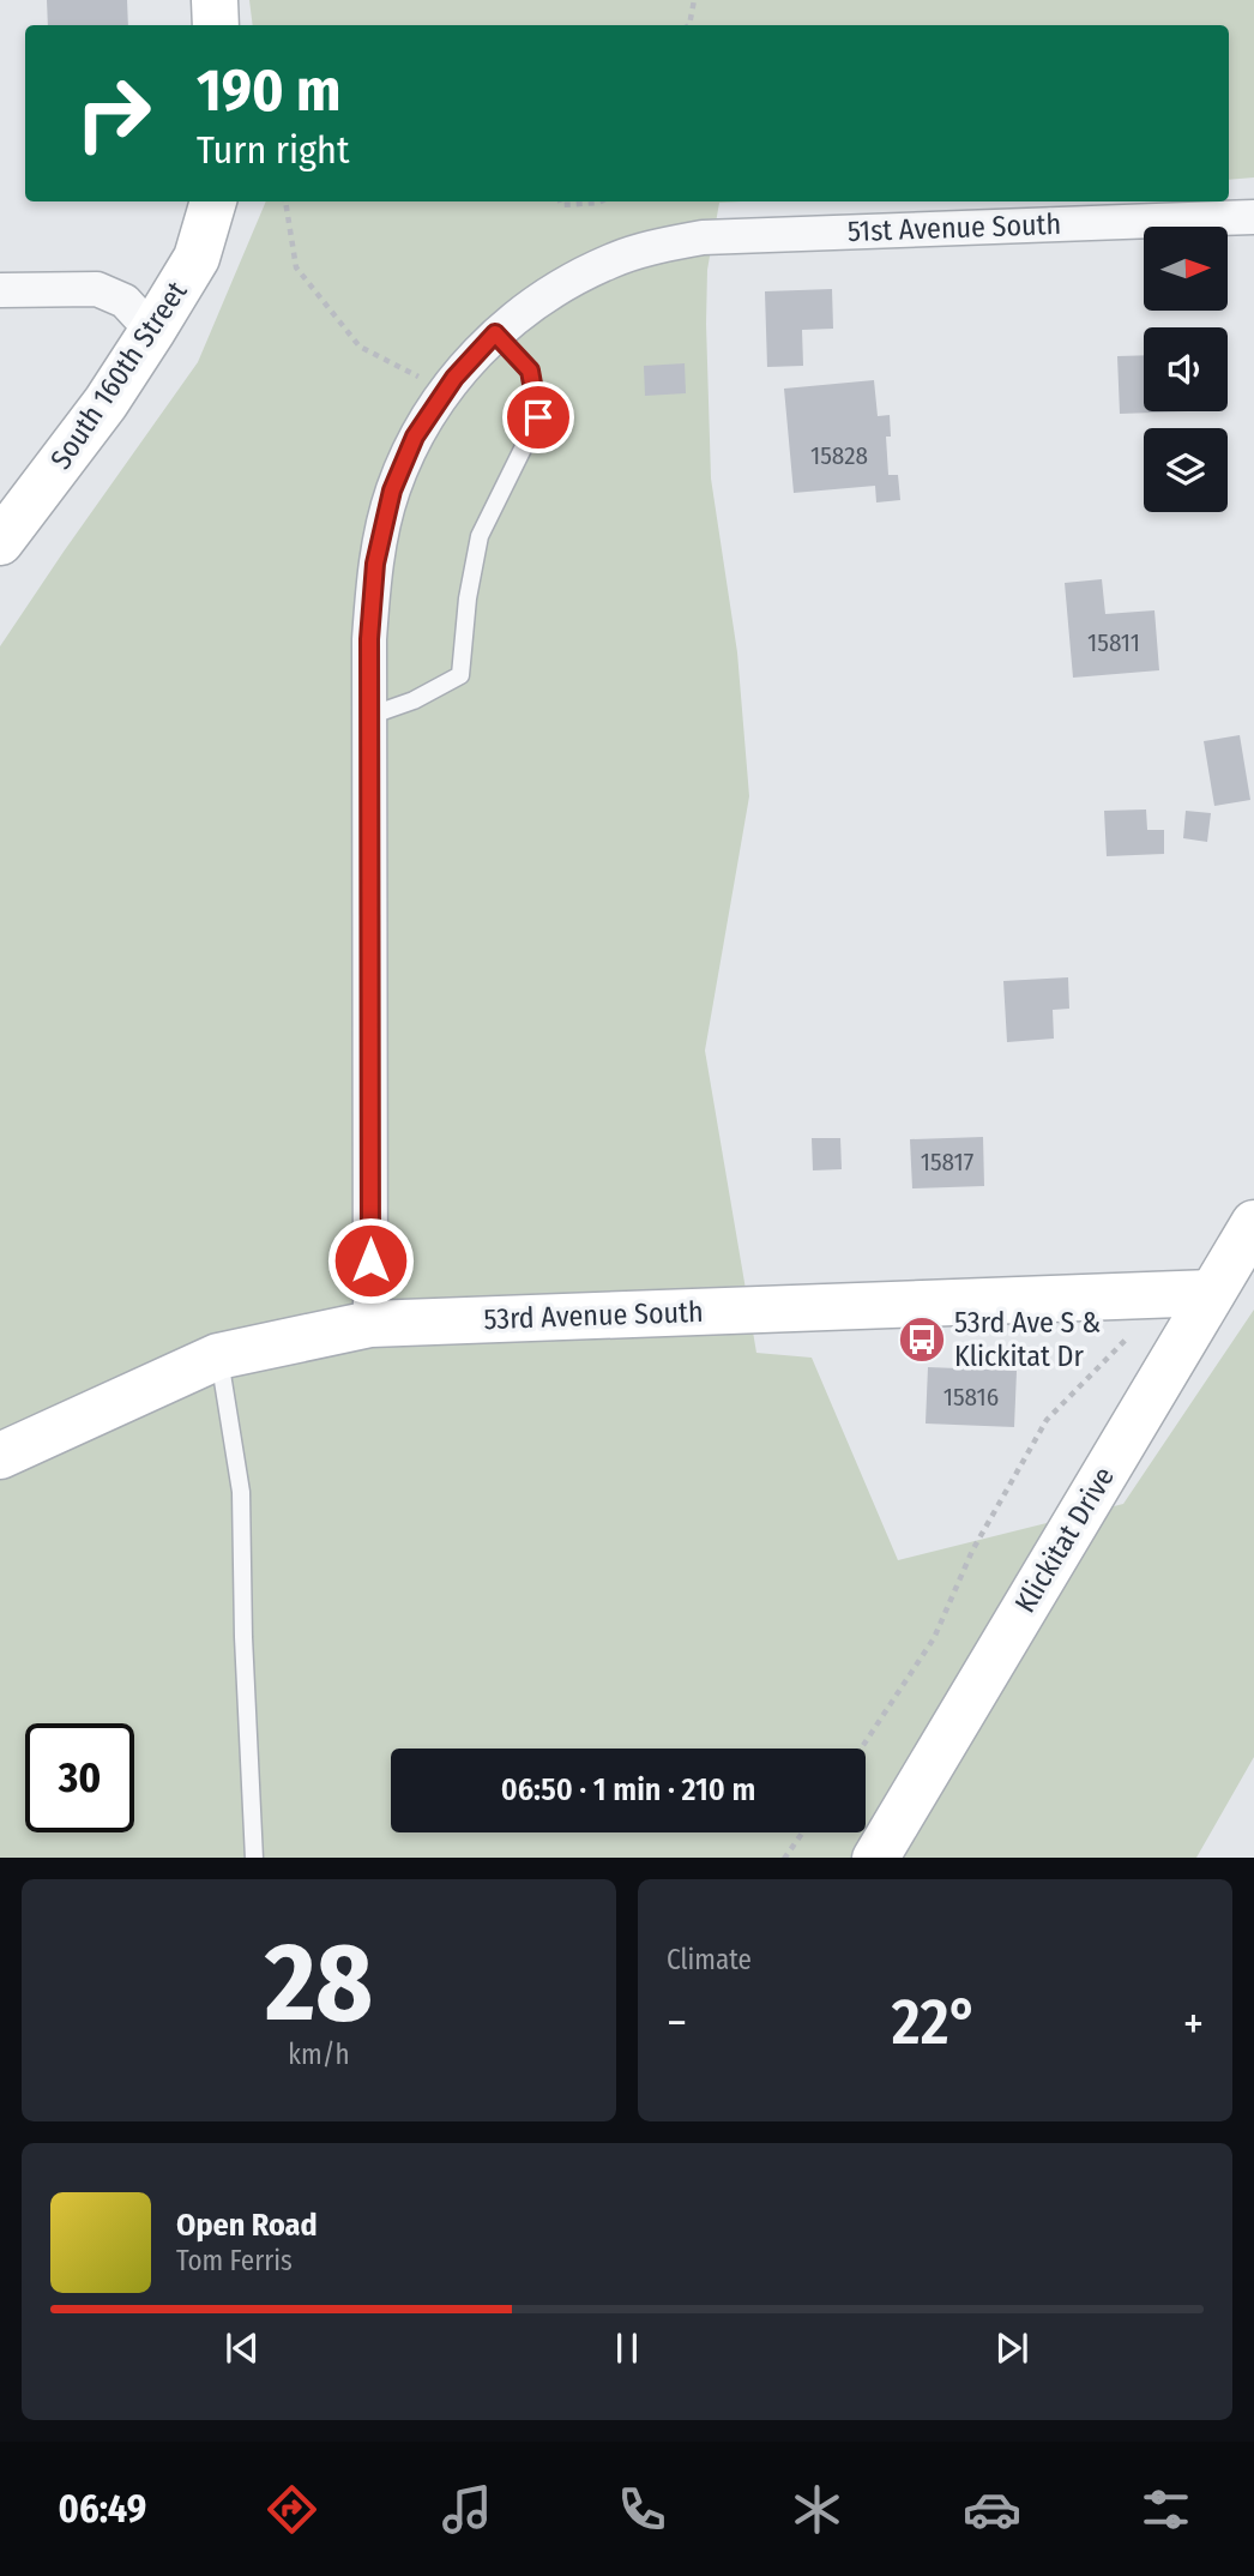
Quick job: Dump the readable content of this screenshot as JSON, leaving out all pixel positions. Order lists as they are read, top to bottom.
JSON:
{
  "streets": {
    "street": [
      "51st Avenue South",
      "South 160th Street",
      "53rd Avenue South",
      "Klickitat Drive"
    ]
  },
  "crossings": [
    ["51st Avenue South", "53rd Avenue South"],
    ["53rd Avenue South", "Klickitat Drive"]
  ],
  "places": {
    "bus stop": ["53rd Ave S & Klickitat Dr"]
  },
  "house_numbers": [
    "15828",
    "15811",
    "15817",
    "15816"
  ],
  "north": "right",
  "page": {
    "turn": ["190 m", "Turn right"],
    "limit": "30",
    "trip": "06:50 · 1 min · 210 m",
    "tile": [
      ["28", "km/h"],
      "Climate"
    ],
    "heat": ["−", "22°", "+"],
    "song": ["Open Road", "Tom Ferris"],
    "tabs": "06:49"
  }
}
